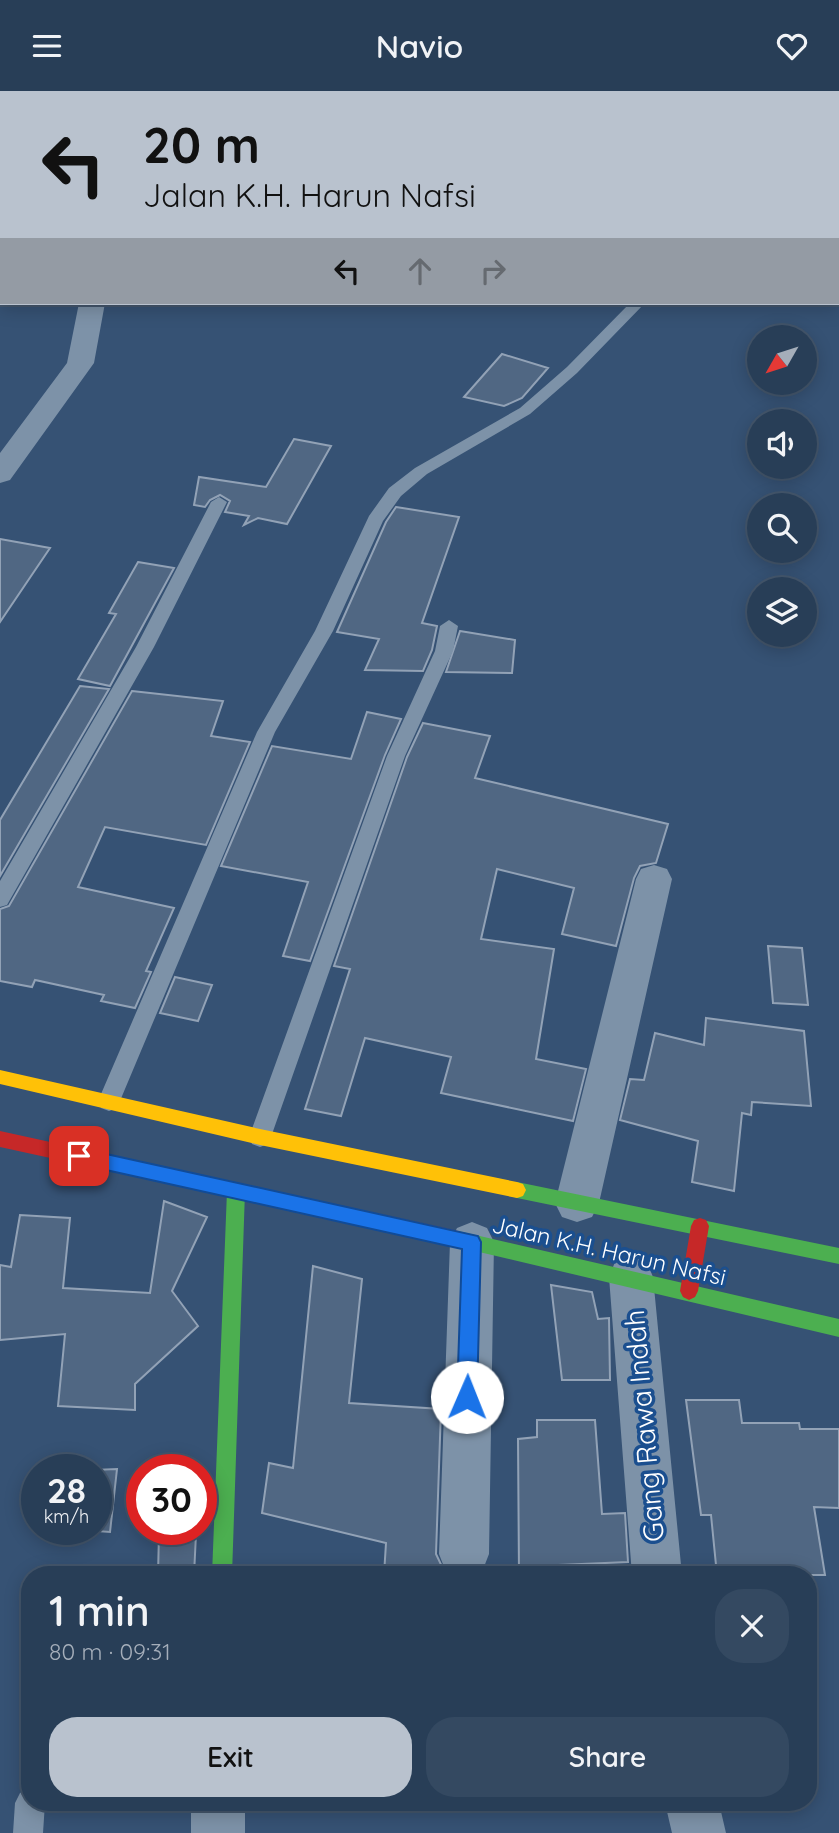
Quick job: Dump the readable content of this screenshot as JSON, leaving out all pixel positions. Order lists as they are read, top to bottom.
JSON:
{
  "streets": {
    "main road": ["Jalan K.H. Harun Nafsi"],
    "street": ["Gang Rawa Indah"]
  },
  "crossings": [
    ["Jalan K.H. Harun Nafsi", "Gang Rawa Indah"]
  ],
  "north": "bottom left",
  "page": {
    "header": "Navio",
    "turn": ["20 m", "Jalan K.H. Harun Nafsi"],
    "speed": "28 km/h",
    "limit": "30",
    "heading": ["1 min", "80 m · 09:31"],
    "buttons": ["Exit", "Share"]
  }
}
